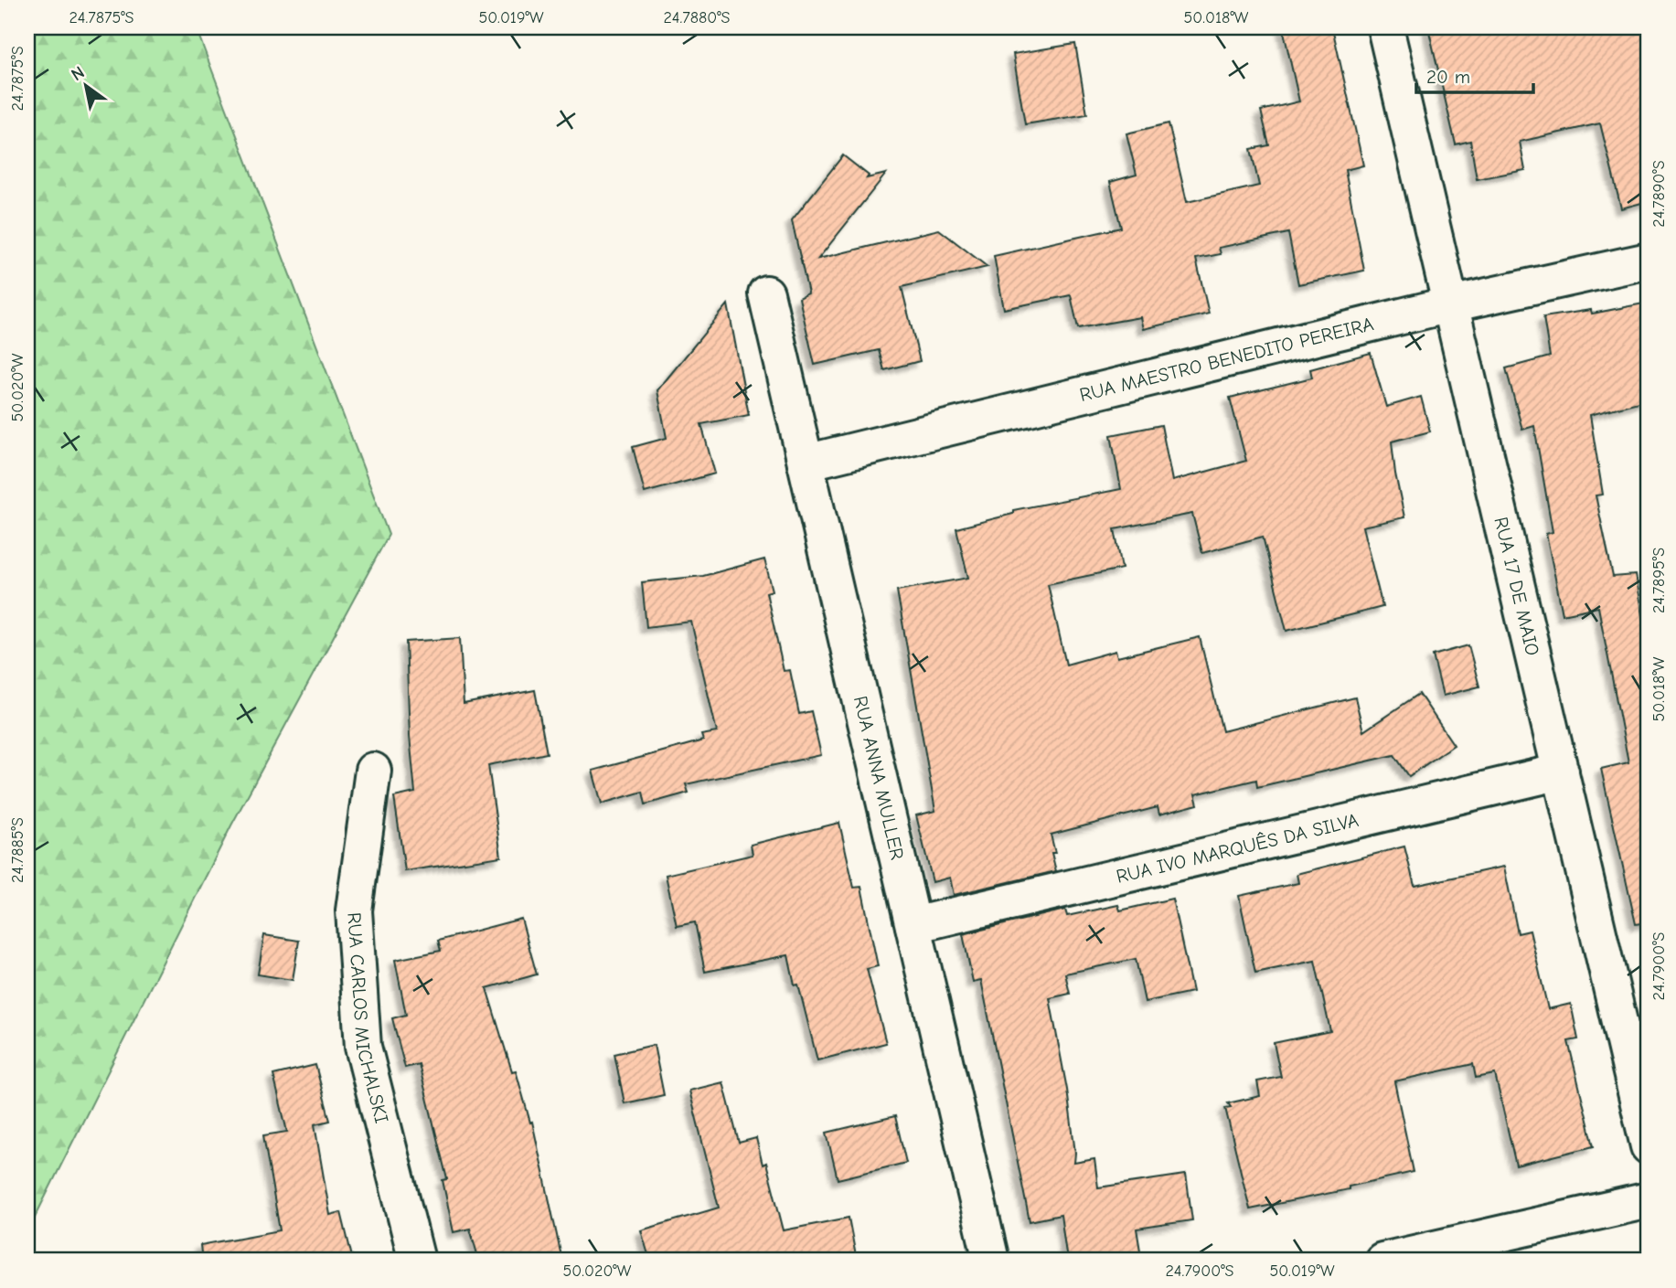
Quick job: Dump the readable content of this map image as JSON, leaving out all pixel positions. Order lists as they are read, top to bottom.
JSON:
{
  "streets": {
    "street": [
      "RUA MAESTRO BENEDITO PEREIRA",
      "RUA 17 DE MAIO",
      "RUA ANNA MULLER",
      "RUA IVO MARQUÊS DA SILVA",
      "RUA CARLOS MICHALSKI"
    ]
  },
  "crossings": [
    ["RUA MAESTRO BENEDITO PEREIRA", "RUA 17 DE MAIO"],
    ["RUA MAESTRO BENEDITO PEREIRA", "RUA ANNA MULLER"],
    ["RUA 17 DE MAIO", "RUA IVO MARQUÊS DA SILVA"],
    ["RUA ANNA MULLER", "RUA IVO MARQUÊS DA SILVA"]
  ],
  "scale_bar": "20 m",
  "north": "top left",
  "coordinates": [
    "24.7875°S",
    "50.019°W",
    "24.7880°S",
    "50.018°W",
    "24.7890°S",
    "50.020°W",
    "24.7895°S",
    "24.7885°S",
    "24.7900°S"
  ]
}
